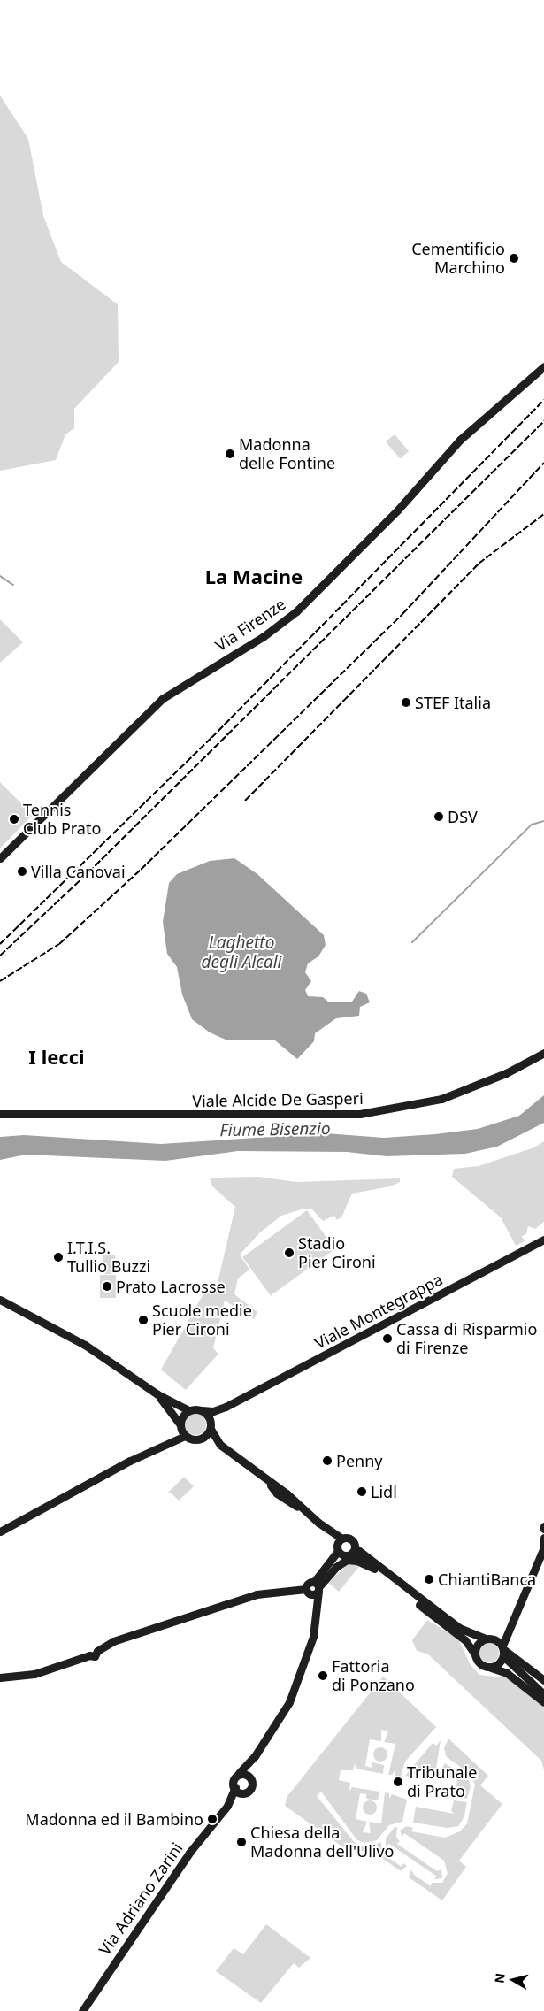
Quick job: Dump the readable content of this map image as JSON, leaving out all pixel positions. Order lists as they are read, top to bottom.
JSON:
{
  "streets": {
    "main road": [
      "Via Firenze",
      "Viale Alcide De Gasperi",
      "Viale Montegrappa",
      "Via Adriano Zarini"
    ]
  },
  "districts": ["La Macine", "I lecci"],
  "water": ["Laghetto degli Alcali", "Fiume Bisenzio"],
  "places": [
    "Cementificio Marchino",
    "Madonna delle Fontine",
    "STEF Italia",
    "DSV",
    "Tennis Club Prato",
    "Villa Canovai",
    "Stadio Pier Cironi",
    "I.T.I.S. Tullio Buzzi",
    "Prato Lacrosse",
    "Scuole medie Pier Cironi",
    "Cassa di Risparmio di Firenze",
    "Penny",
    "Lidl",
    "ChiantiBanca",
    "Fattoria di Ponzano",
    "Tribunale di Prato",
    "Madonna ed il Bambino",
    "Chiesa della Madonna dell'Ulivo"
  ],
  "north": "left"
}
